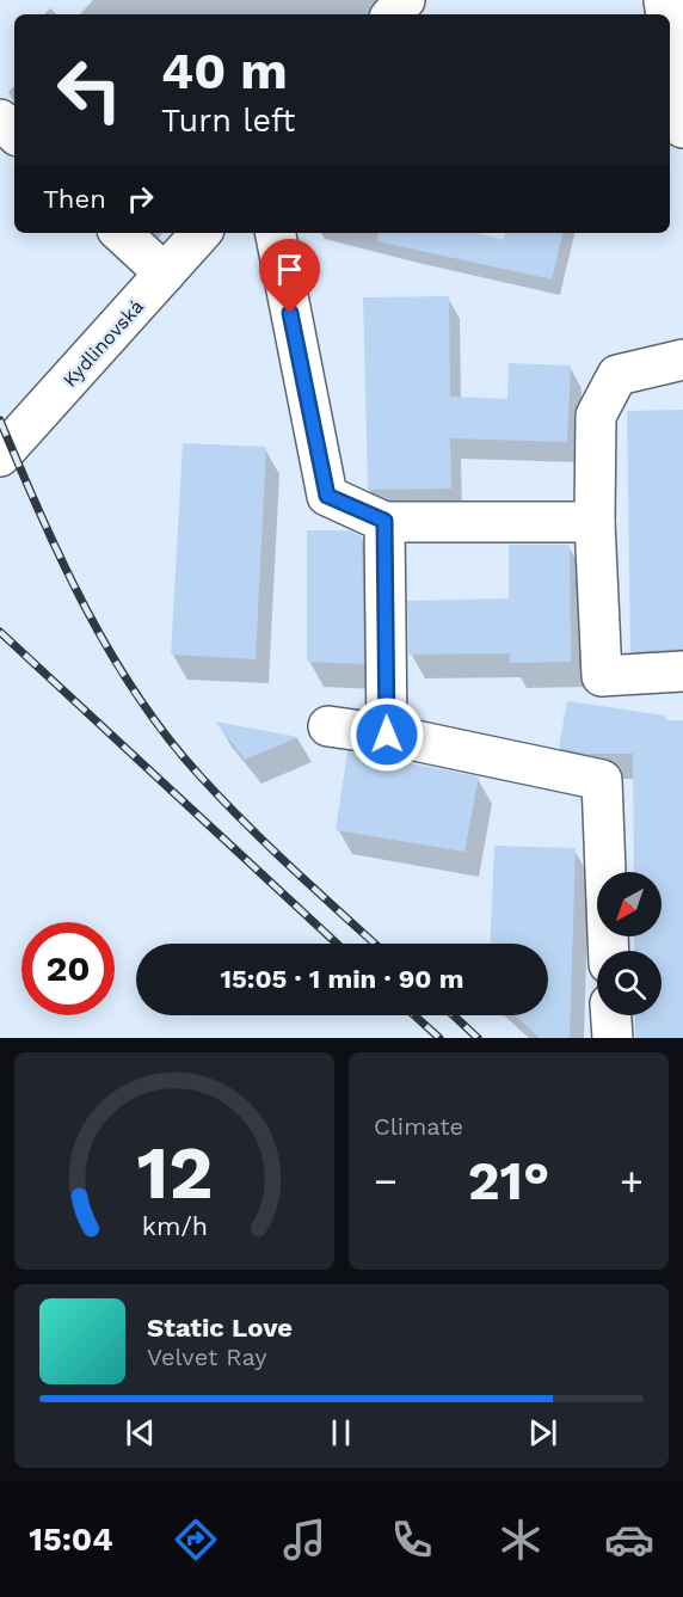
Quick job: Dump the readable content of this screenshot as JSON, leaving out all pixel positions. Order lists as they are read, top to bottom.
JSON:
{
  "streets": {
    "street": ["Kydlinovská"]
  },
  "north": "bottom left",
  "page": {
    "turn": ["40 m", "Turn left"],
    "then": "Then",
    "limit": "20",
    "trip": "15:05 · 1 min · 90 m",
    "tile": "Climate",
    "heat": ["−", "21°", "+"],
    "song": ["Static Love", "Velvet Ray"],
    "tabs": "15:04",
    "gauge": ["12", "km/h"]
  }
}
